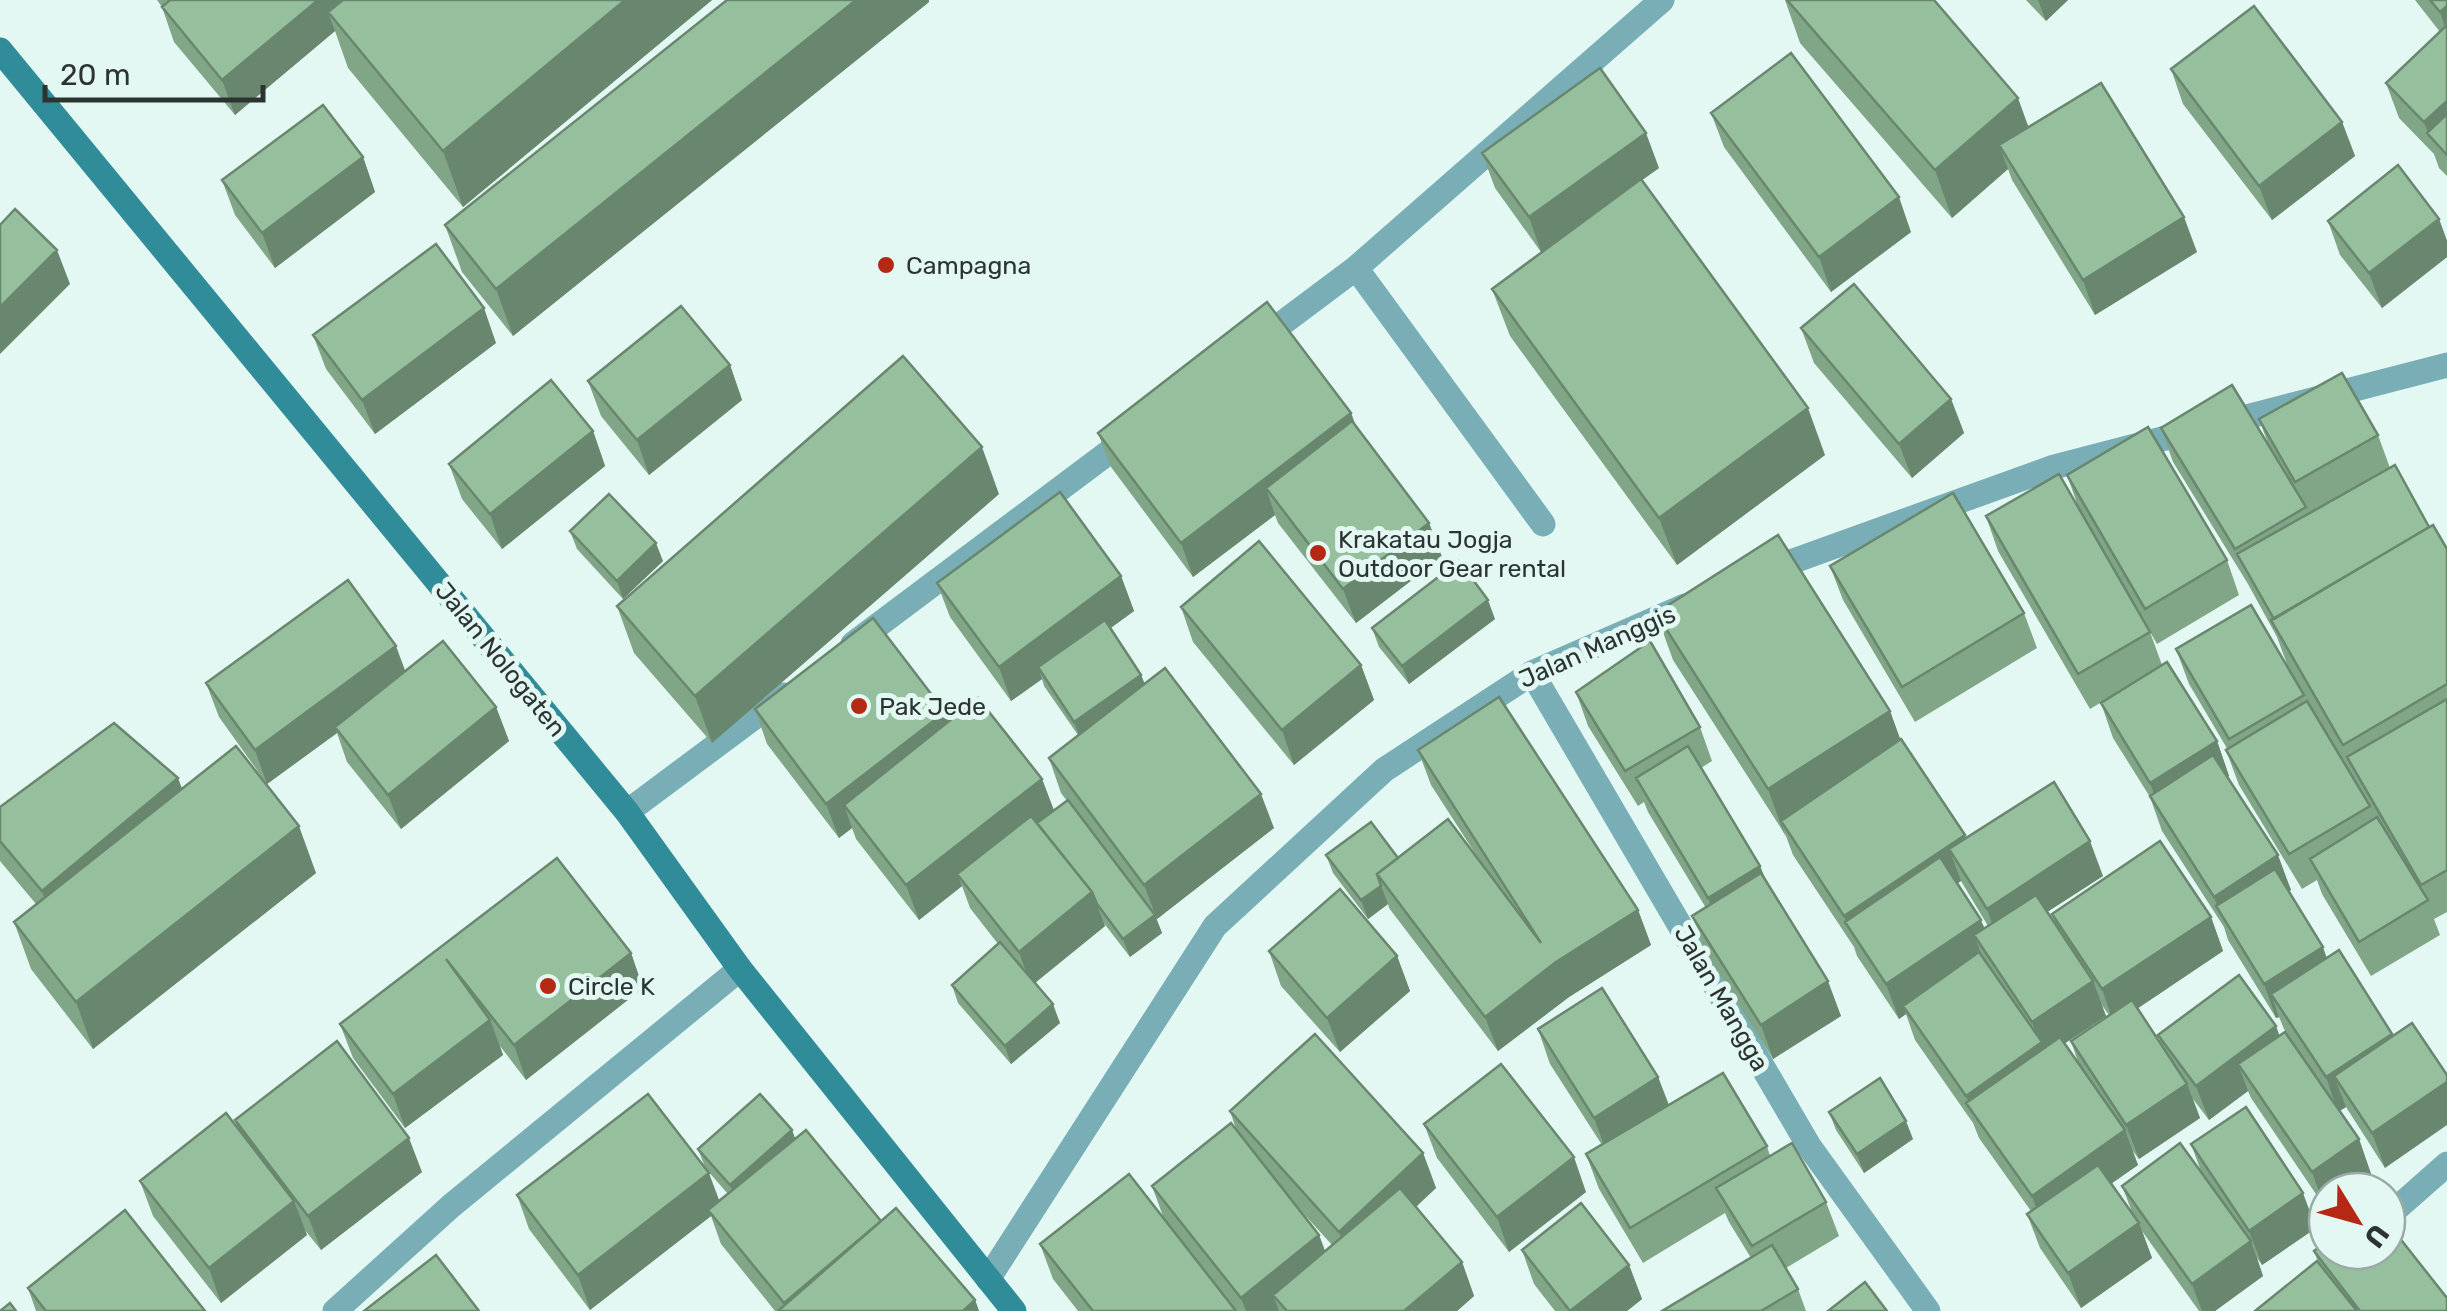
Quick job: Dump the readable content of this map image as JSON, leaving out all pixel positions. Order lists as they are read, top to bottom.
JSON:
{
  "streets": {
    "main road": ["Jalan Nologaten"],
    "street": ["Jalan Manggis", "Jalan Mangga"]
  },
  "crossings": [
    ["Jalan Manggis", "Jalan Nologaten"],
    ["Jalan Manggis", "Jalan Mangga"]
  ],
  "places": [
    "Campagna",
    "Krakatau Jogja Outdoor Gear rental",
    "Pak Jede",
    "Circle K"
  ],
  "scale_bar": "20 m",
  "north": "bottom right"
}
